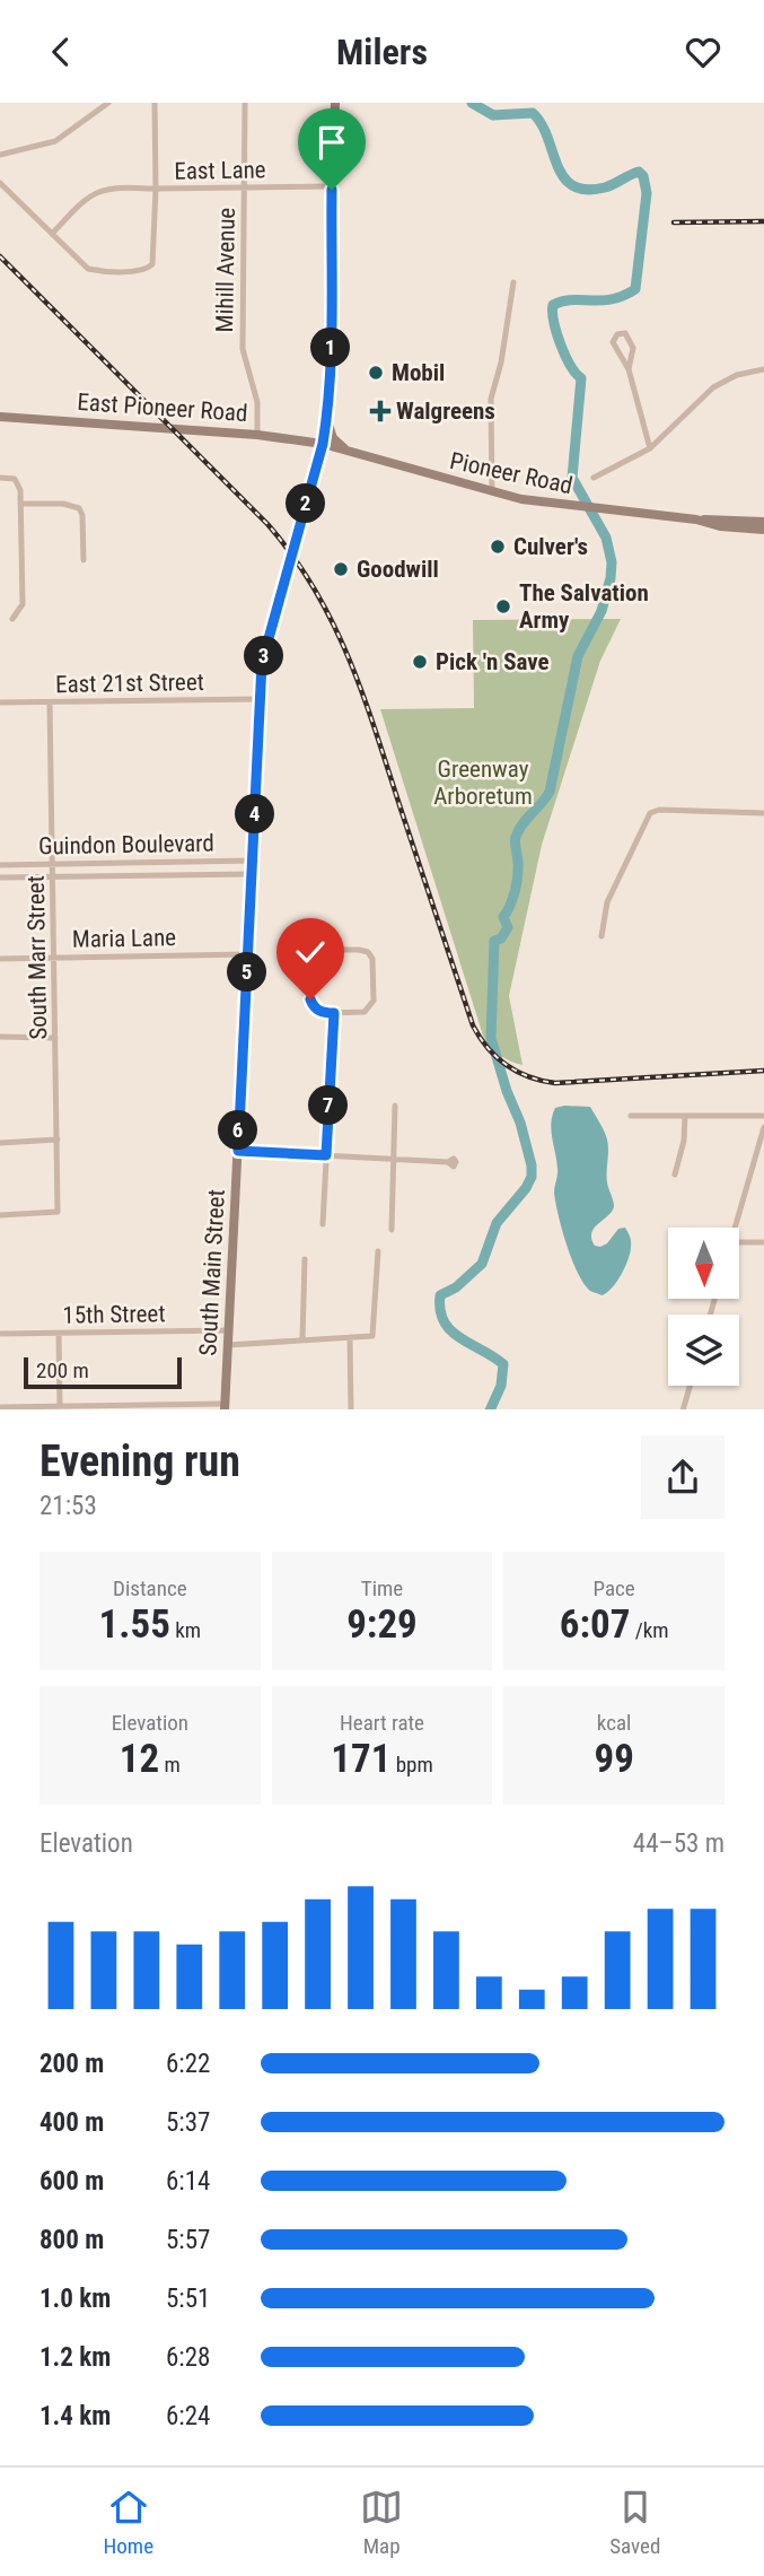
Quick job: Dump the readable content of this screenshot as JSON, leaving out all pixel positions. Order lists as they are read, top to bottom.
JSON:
{
  "streets": {
    "main road": ["East Pioneer Road", "Pioneer Road", "South Main Street"],
    "street": [
      "East Lane",
      "Mihill Avenue",
      "East 21st Street",
      "Guindon Boulevard",
      "Maria Lane",
      "South Marr Street",
      "15th Street"
    ]
  },
  "crossings": [
    ["East Lane", "Mihill Avenue"],
    ["East Lane", "South Main Street"],
    ["Mihill Avenue", "East Pioneer Road"],
    ["East Pioneer Road", "Pioneer Road"],
    ["East Pioneer Road", "South Main Street"],
    ["Pioneer Road", "South Main Street"],
    ["East 21st Street", "South Marr Street"],
    ["East 21st Street", "South Main Street"],
    ["Guindon Boulevard", "South Marr Street"],
    ["Guindon Boulevard", "South Main Street"],
    ["Maria Lane", "South Marr Street"],
    ["Maria Lane", "South Main Street"],
    ["South Main Street", "15th Street"]
  ],
  "parks": ["Greenway Arboretum"],
  "places": {
    "other": [
      "Mobil",
      "Culver's",
      "Goodwill",
      "The Salvation Army",
      "Pick 'n Save"
    ],
    "health": ["Walgreens"]
  },
  "scale_bar": "200 m",
  "north": "bottom",
  "page": {
    "header": "Milers",
    "pins": [
      "1",
      "2",
      "3",
      "4",
      "5",
      "7",
      "6"
    ],
    "scale": "200 m",
    "heading": ["Evening run", "21:53"],
    "stats": [
      ["Distance", "1.55 km"],
      ["Time", "9:29"],
      ["Pace", "6:07 /km"],
      ["Elevation", "12 m"],
      ["Heart rate", "171 bpm"],
      ["kcal", "99"]
    ],
    "chart": ["Elevation", "44–53 m"],
    "list": [
      {
        "name": "200 m",
        "note": "6:22"
      },
      {
        "name": "400 m",
        "note": "5:37"
      },
      {
        "name": "600 m",
        "note": "6:14"
      },
      {
        "name": "800 m",
        "note": "5:57"
      },
      {
        "name": "1.0 km",
        "note": "5:51"
      },
      {
        "name": "1.2 km",
        "note": "6:28"
      },
      {
        "name": "1.4 km",
        "note": "6:24"
      }
    ],
    "tabs": ["Home", "Map", "Saved"]
  }
}
